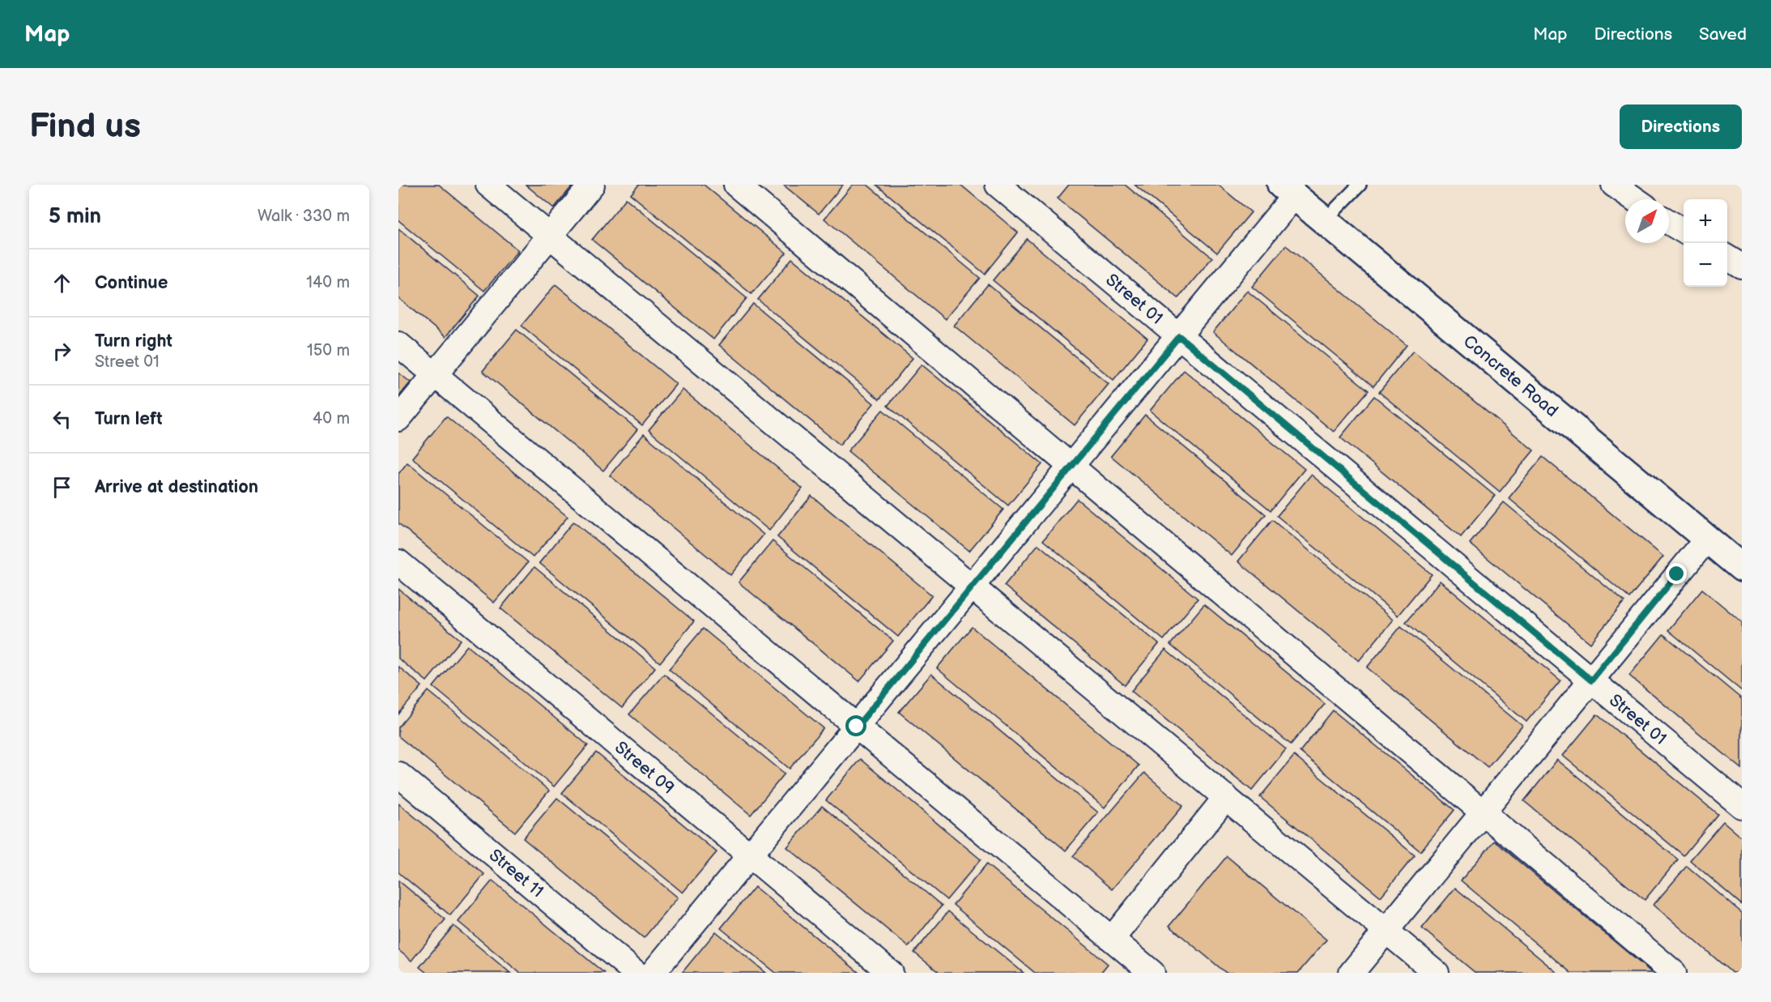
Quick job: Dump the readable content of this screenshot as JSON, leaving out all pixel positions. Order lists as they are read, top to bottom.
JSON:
{
  "streets": {
    "street": [
      "Street 01",
      "Concrete Road",
      "Street 09",
      "Street 11"
    ]
  },
  "north": "top right",
  "page": {
    "header": "Map",
    "nav": ["Map", "Directions", "Saved"],
    "buttons": "Directions",
    "title": "Find us",
    "heading": ["5 min", "Walk · 330 m"],
    "map_buttons": ["+", "−"],
    "list": [
      ["Continue", "140 m"],
      ["Turn right", "Street 01", "150 m"],
      ["Turn left", "40 m"],
      "Arrive at destination"
    ]
  }
}
